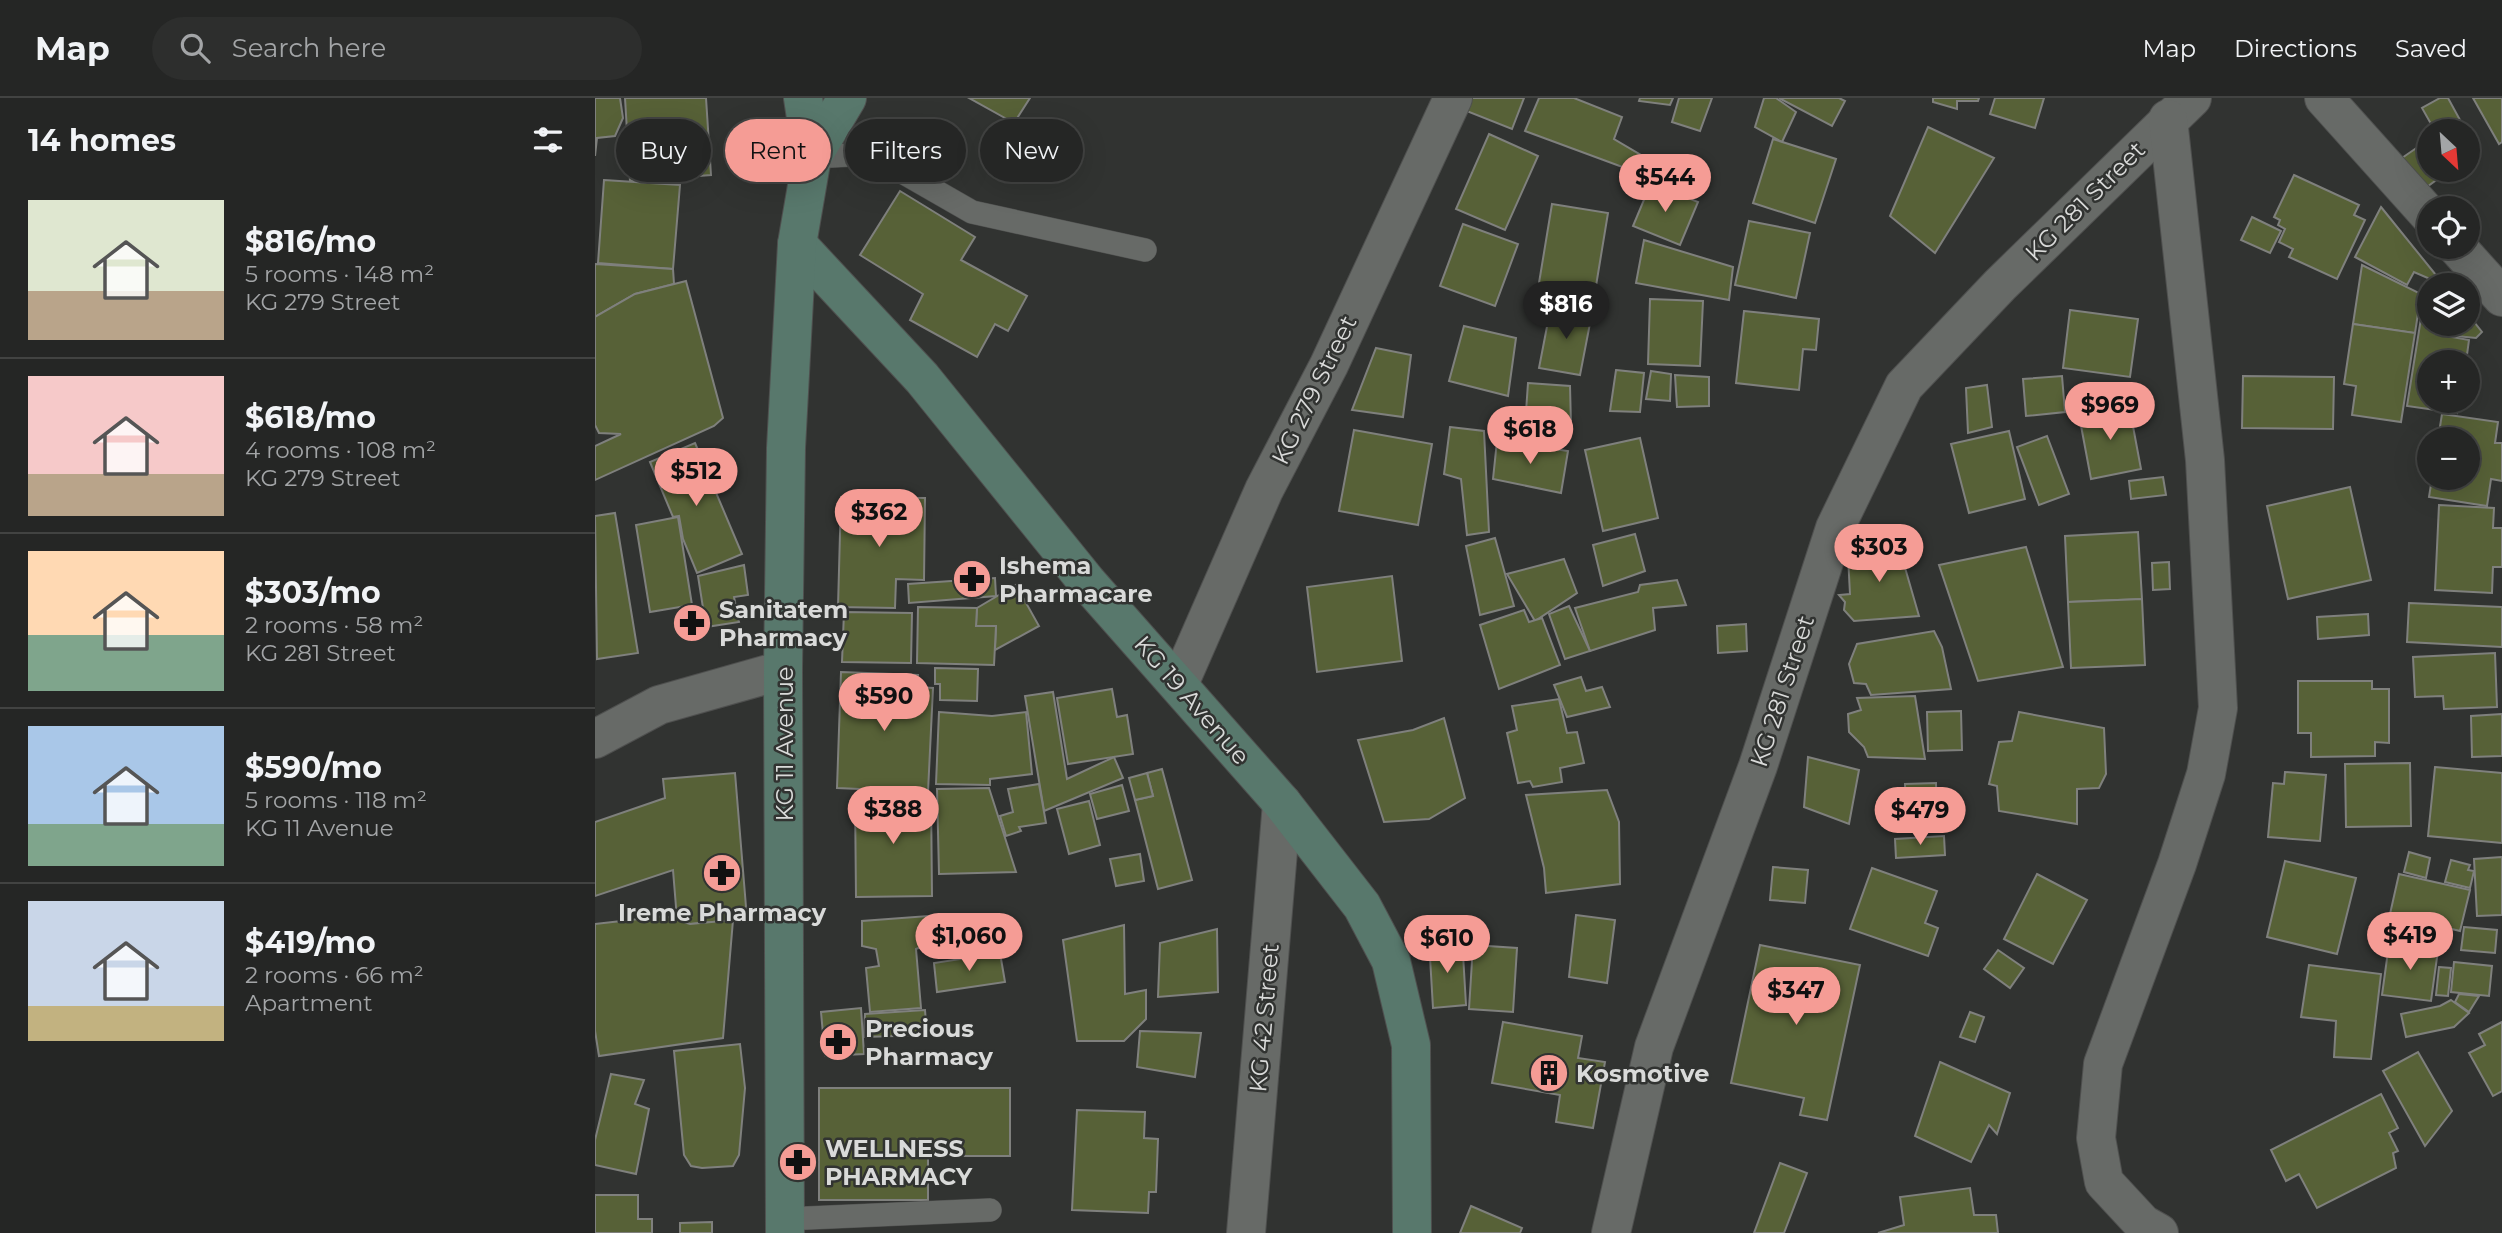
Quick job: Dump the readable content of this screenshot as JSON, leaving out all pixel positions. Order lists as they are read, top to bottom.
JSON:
{
  "streets": {
    "main road": ["KG 19 Avenue", "KG 11 Avenue"],
    "street": ["KG 281 Street", "KG 279 Street", "KG 42 Street"]
  },
  "crossings": [
    ["KG 279 Street", "KG 19 Avenue"],
    ["KG 19 Avenue", "KG 11 Avenue"],
    ["KG 19 Avenue", "KG 42 Street"]
  ],
  "places": {
    "pharmacy": [
      "Ishema Pharmacare",
      "Sanitatem Pharmacy",
      "Ireme Pharmacy",
      "Precious Pharmacy",
      "WELLNESS PHARMACY"
    ],
    "building": ["Kosmotive"]
  },
  "north": "bottom right",
  "page": {
    "header": "Map",
    "search": "Search here",
    "nav": ["Map", "Directions", "Saved"],
    "heading": "14 homes",
    "map_buttons": ["+", "−"],
    "chip": [
      "Buy",
      "Rent",
      "Filters",
      "New"
    ],
    "price": [
      "$544",
      "$816",
      "$969",
      "$618",
      "$512",
      "$362",
      "$303",
      "$590",
      "$388",
      "$479",
      "$419",
      "$1,060",
      "$610",
      "$347"
    ],
    "list": [
      {
        "name": "$816/mo",
        "note": "5 rooms · 148 m² · KG 279 Street"
      },
      {
        "name": "$618/mo",
        "note": "4 rooms · 108 m² · KG 279 Street"
      },
      {
        "name": "$303/mo",
        "note": "2 rooms · 58 m² · KG 281 Street"
      },
      {
        "name": "$590/mo",
        "note": "5 rooms · 118 m² · KG 11 Avenue"
      },
      {
        "name": "$419/mo",
        "note": "2 rooms · 66 m² · Apartment"
      }
    ]
  }
}
